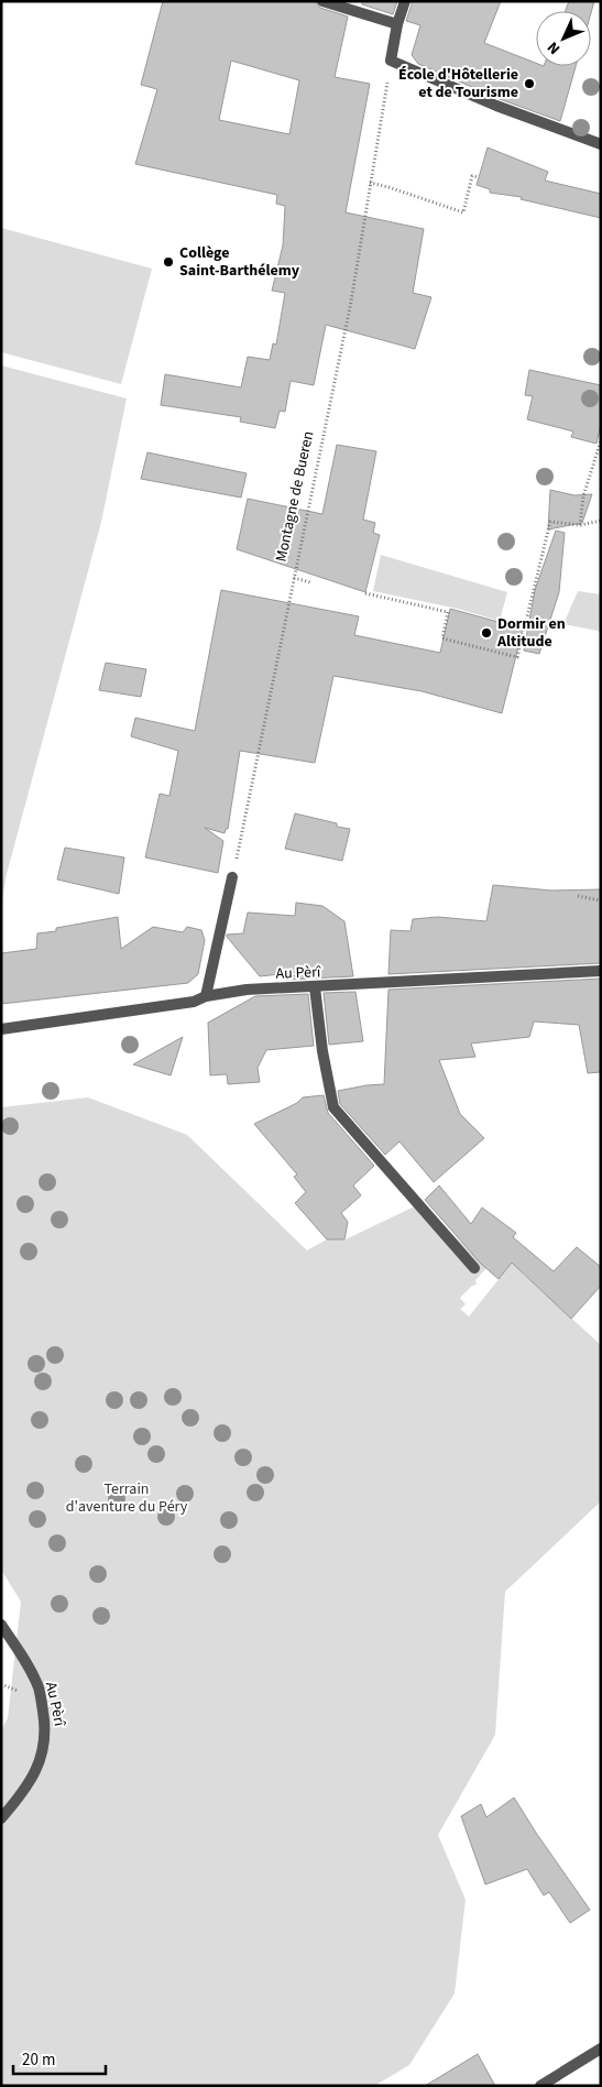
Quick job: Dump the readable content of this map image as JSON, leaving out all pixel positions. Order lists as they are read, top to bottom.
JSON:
{
  "streets": {
    "street": ["Au Pèrî"],
    "path": ["Montagne de Bueren"]
  },
  "parks": ["Terrain d'aventure du Péry"],
  "places": ["École d'Hôtellerie et de Tourisme", "Collège Saint-Barthélemy", "Dormir en Altitude"],
  "scale_bar": "20 m",
  "north": "bottom left"
}
